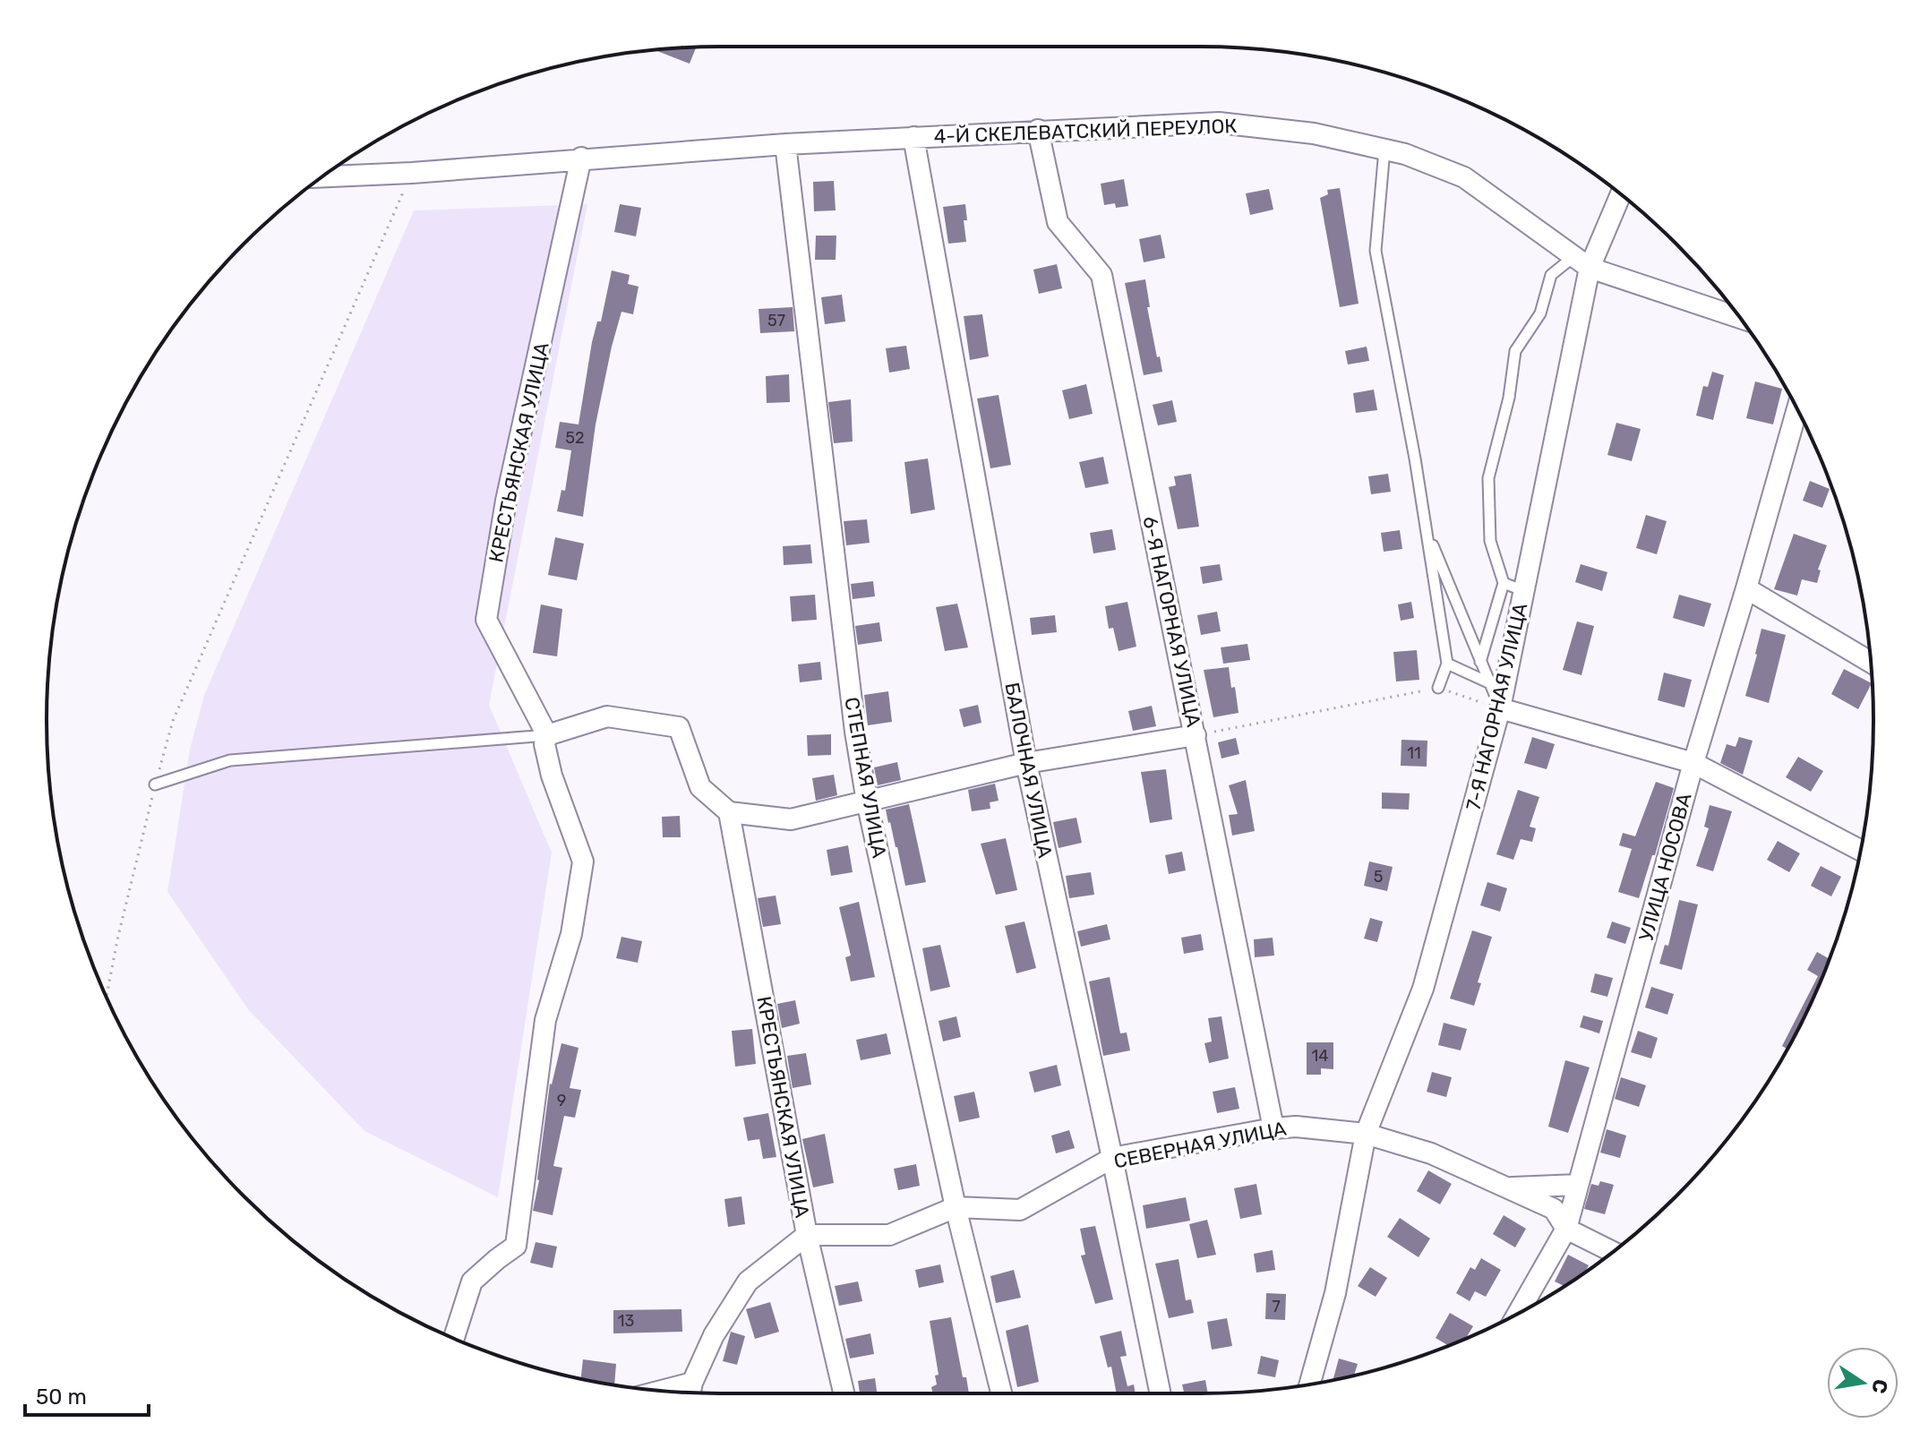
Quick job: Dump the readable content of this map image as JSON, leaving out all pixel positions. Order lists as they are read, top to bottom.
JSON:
{
  "streets": {
    "street": [
      "4-Й СКЕЛЕВАТСКИЙ ПЕРЕУЛОК",
      "КРЕСТЬЯНСКАЯ УЛИЦА",
      "6-Я НАГОРНАЯ УЛИЦА",
      "7-Я НАГОРНАЯ УЛИЦА",
      "БАЛОЧНАЯ УЛИЦА",
      "СТЕПНАЯ УЛИЦА",
      "УЛИЦА НОСОВА",
      "СЕВЕРНАЯ УЛИЦА"
    ]
  },
  "crossings": [
    ["4-Й СКЕЛЕВАТСКИЙ ПЕРЕУЛОК", "КРЕСТЬЯНСКАЯ УЛИЦА"],
    ["4-Й СКЕЛЕВАТСКИЙ ПЕРЕУЛОК", "6-Я НАГОРНАЯ УЛИЦА"],
    ["4-Й СКЕЛЕВАТСКИЙ ПЕРЕУЛОК", "7-Я НАГОРНАЯ УЛИЦА"],
    ["4-Й СКЕЛЕВАТСКИЙ ПЕРЕУЛОК", "БАЛОЧНАЯ УЛИЦА"],
    ["4-Й СКЕЛЕВАТСКИЙ ПЕРЕУЛОК", "СТЕПНАЯ УЛИЦА"],
    ["КРЕСТЬЯНСКАЯ УЛИЦА", "СЕВЕРНАЯ УЛИЦА"],
    ["6-Я НАГОРНАЯ УЛИЦА", "СЕВЕРНАЯ УЛИЦА"],
    ["7-Я НАГОРНАЯ УЛИЦА", "СЕВЕРНАЯ УЛИЦА"],
    ["БАЛОЧНАЯ УЛИЦА", "СЕВЕРНАЯ УЛИЦА"],
    ["СТЕПНАЯ УЛИЦА", "СЕВЕРНАЯ УЛИЦА"],
    ["УЛИЦА НОСОВА", "СЕВЕРНАЯ УЛИЦА"]
  ],
  "house_numbers": [
    "57",
    "52",
    "11",
    "5",
    "14",
    "9",
    "7",
    "13"
  ],
  "scale_bar": "50 m",
  "north": "right"
}
